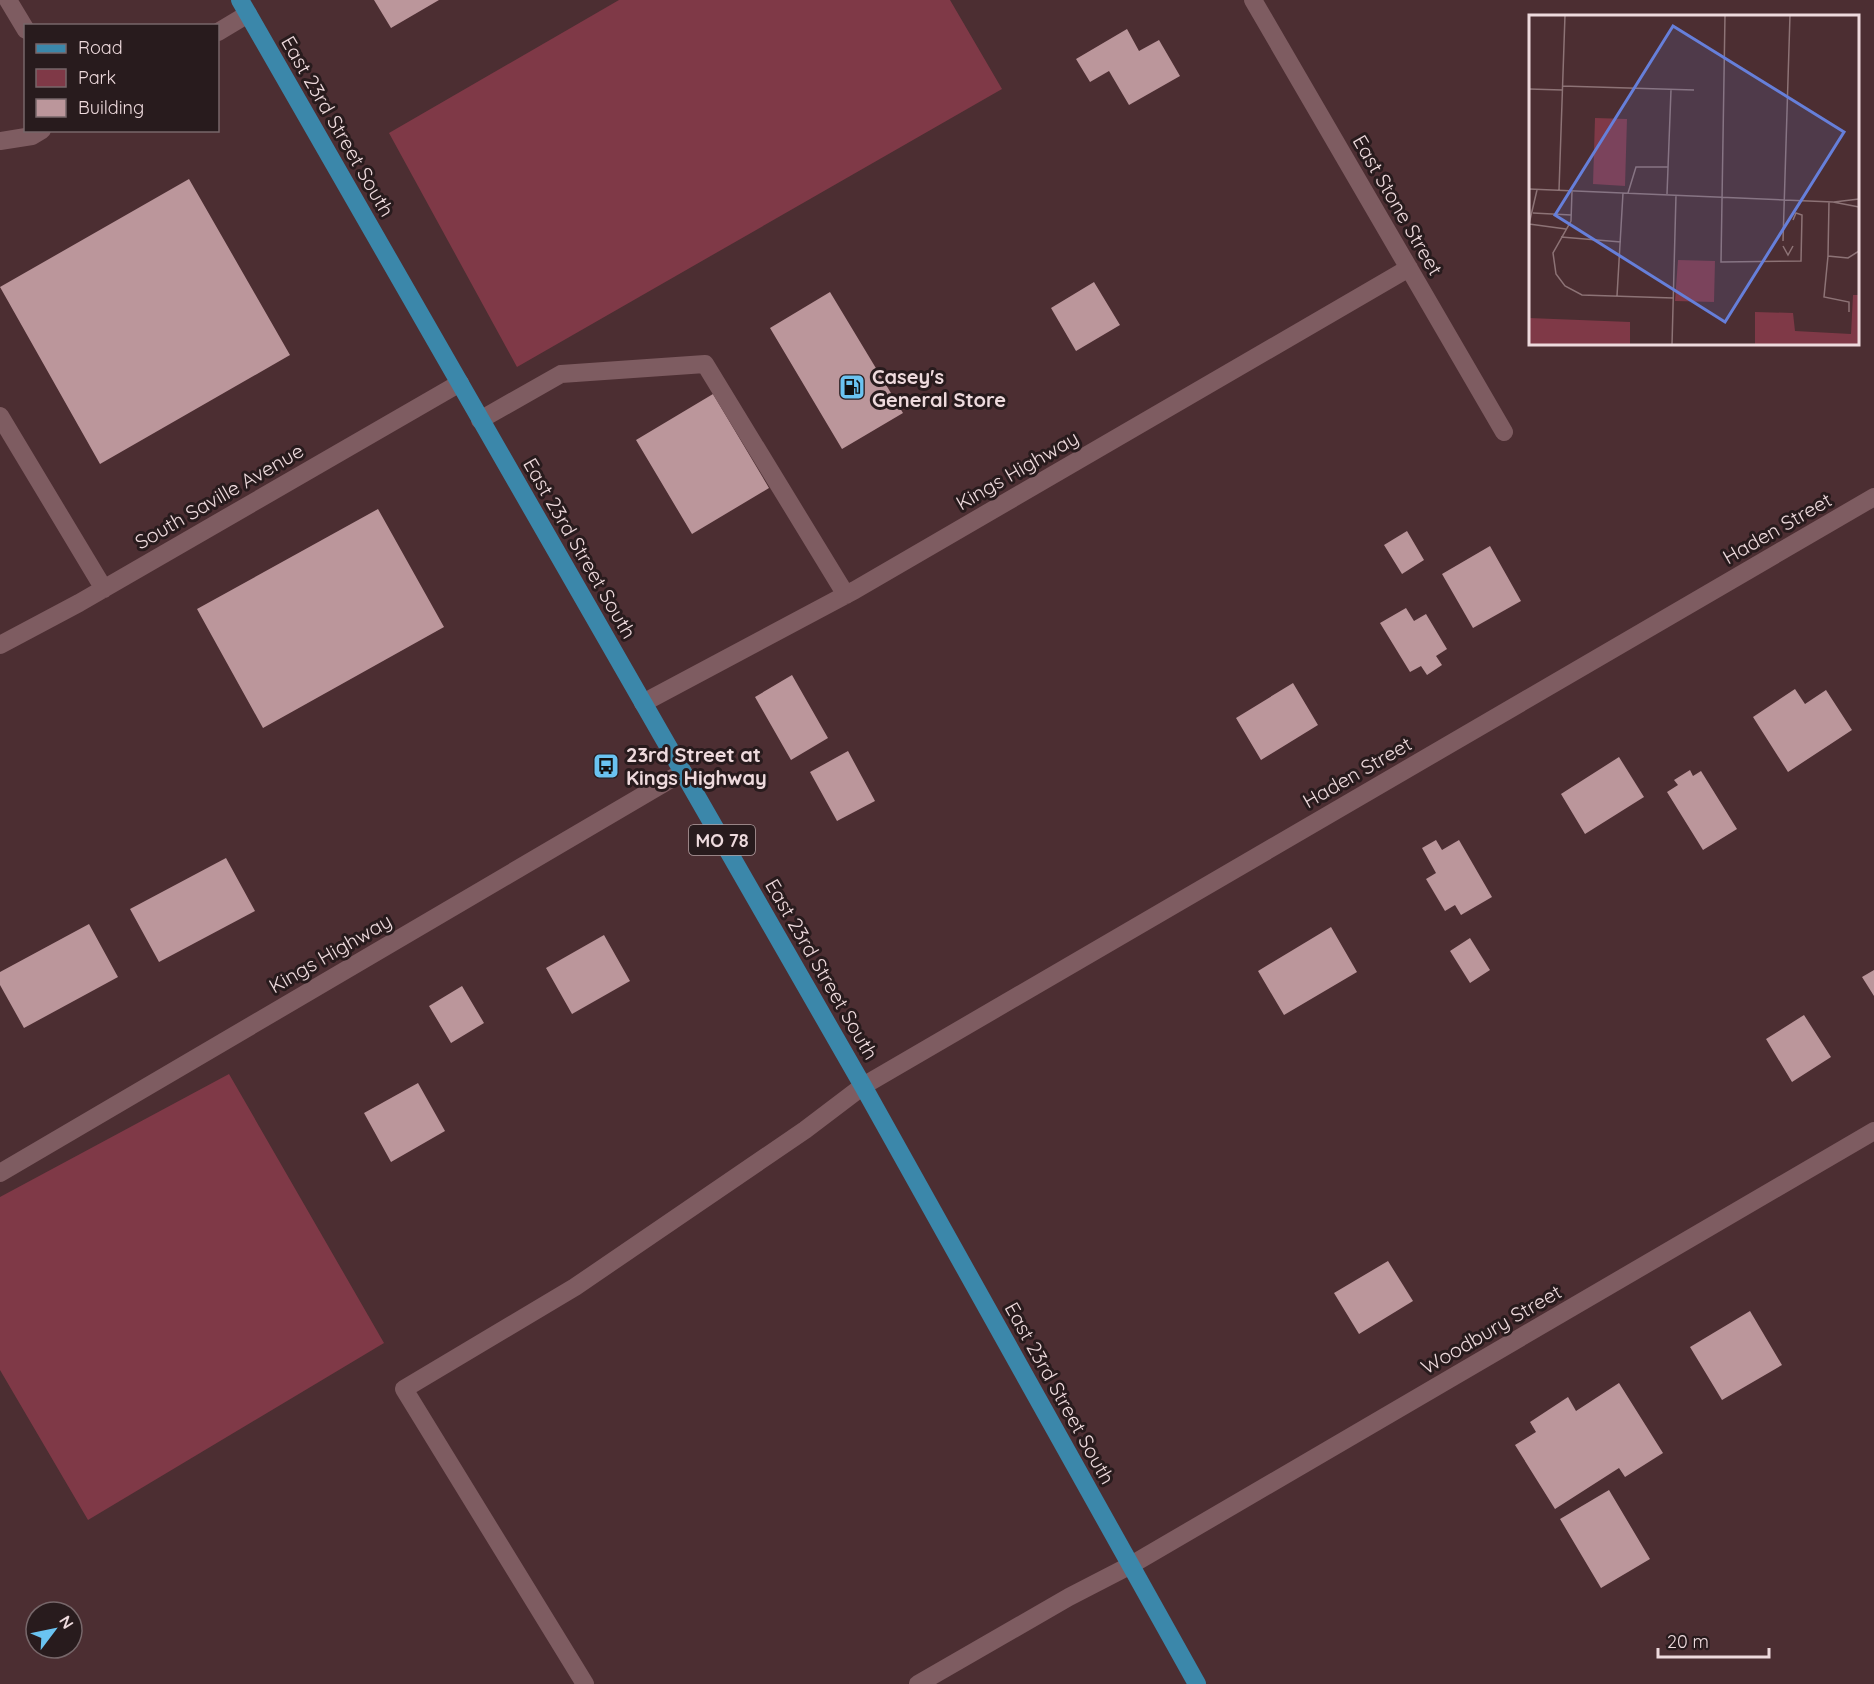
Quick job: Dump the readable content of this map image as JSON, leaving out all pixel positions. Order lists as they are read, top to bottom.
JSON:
{
  "streets": {
    "main road": ["East 23rd Street South", "MO 78"],
    "street": [
      "East Stone Street",
      "Kings Highway",
      "South Saville Avenue",
      "Haden Street",
      "Woodbury Street"
    ]
  },
  "crossings": [
    ["East 23rd Street South", "Kings Highway"],
    ["East 23rd Street South", "South Saville Avenue"],
    ["East 23rd Street South", "Haden Street"],
    ["East 23rd Street South", "Woodbury Street"],
    ["East Stone Street", "Kings Highway"]
  ],
  "places": {
    "fuel station": ["Casey's General Store"],
    "bus stop": ["23rd Street at Kings Highway"]
  },
  "legend": ["Road", "Park", "Building"],
  "scale_bar": "20 m",
  "north": "top right"
}
